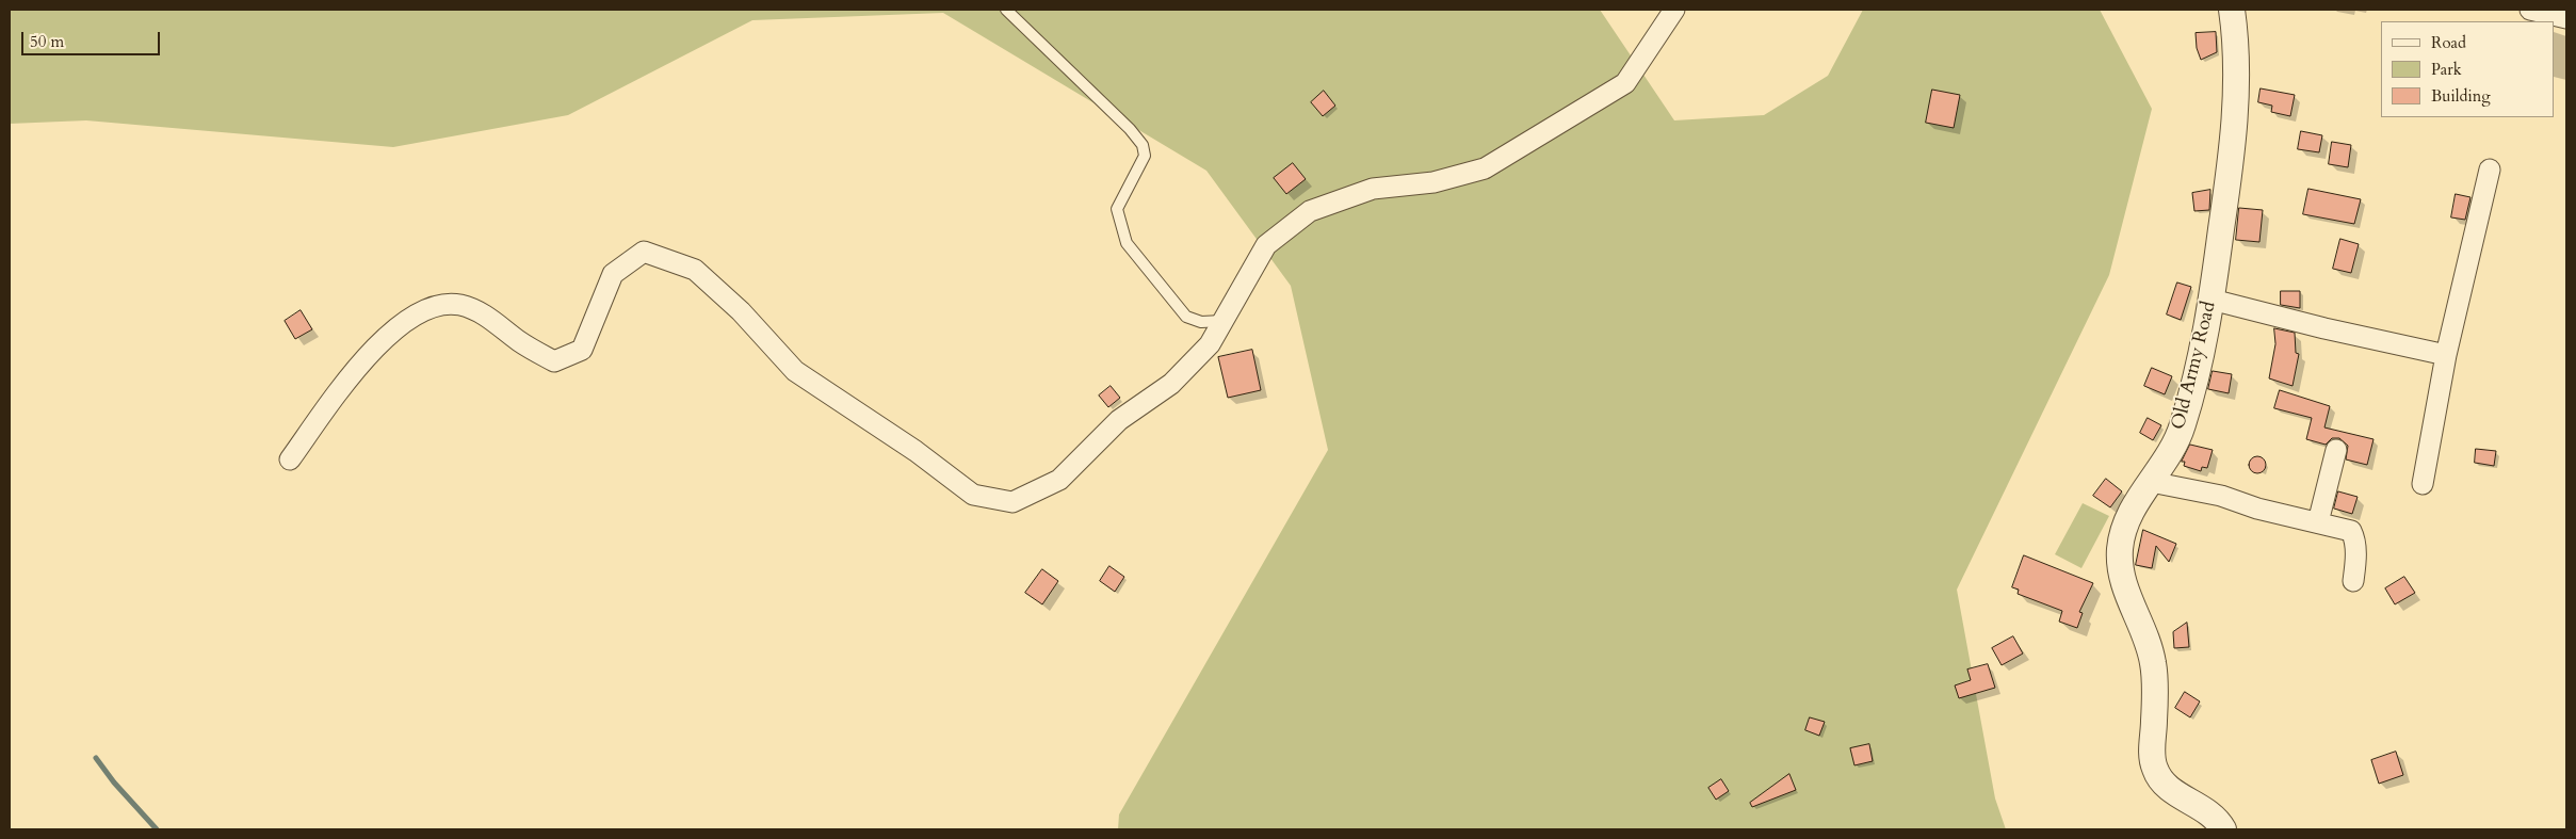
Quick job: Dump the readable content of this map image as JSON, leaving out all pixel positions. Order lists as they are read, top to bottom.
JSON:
{
  "streets": {
    "street": ["Old Army Road"]
  },
  "legend": ["Road", "Park", "Building"],
  "scale_bar": "50 m"
}
